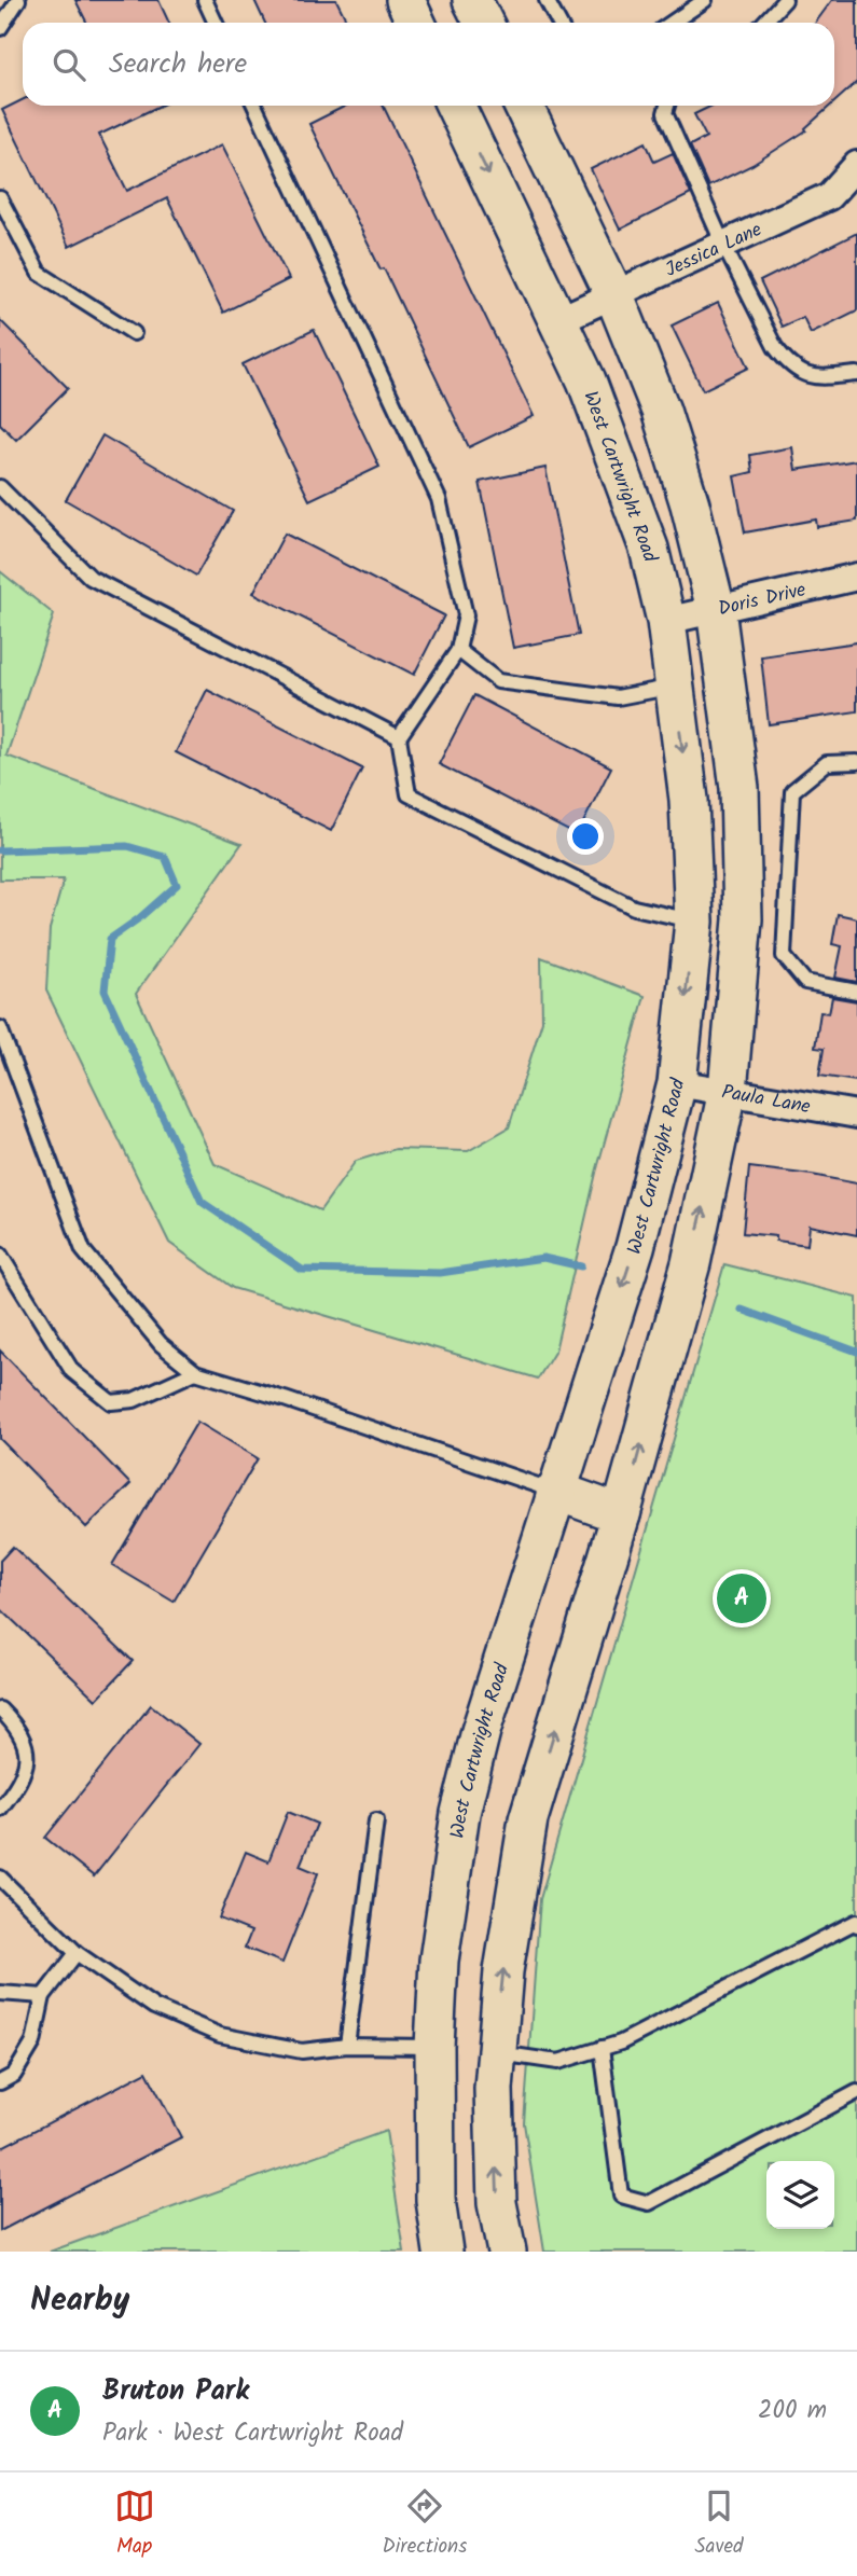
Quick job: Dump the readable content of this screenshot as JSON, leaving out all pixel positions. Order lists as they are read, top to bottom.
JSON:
{
  "streets": {
    "main road": ["West Cartwright Road"],
    "street": ["Jessica Lane", "Doris Drive", "Paula Lane"]
  },
  "crossings": [
    ["Jessica Lane", "West Cartwright Road"],
    ["West Cartwright Road", "Doris Drive"],
    ["West Cartwright Road", "Paula Lane"]
  ],
  "page": {
    "search": "Search here",
    "pins": "A",
    "heading": "Nearby",
    "list": [
      {
        "mark": "A",
        "name": "Bruton Park",
        "note": "Park · West Cartwright Road",
        "value": "200 m"
      }
    ],
    "nav": ["Map", "Directions", "Saved"]
  }
}
